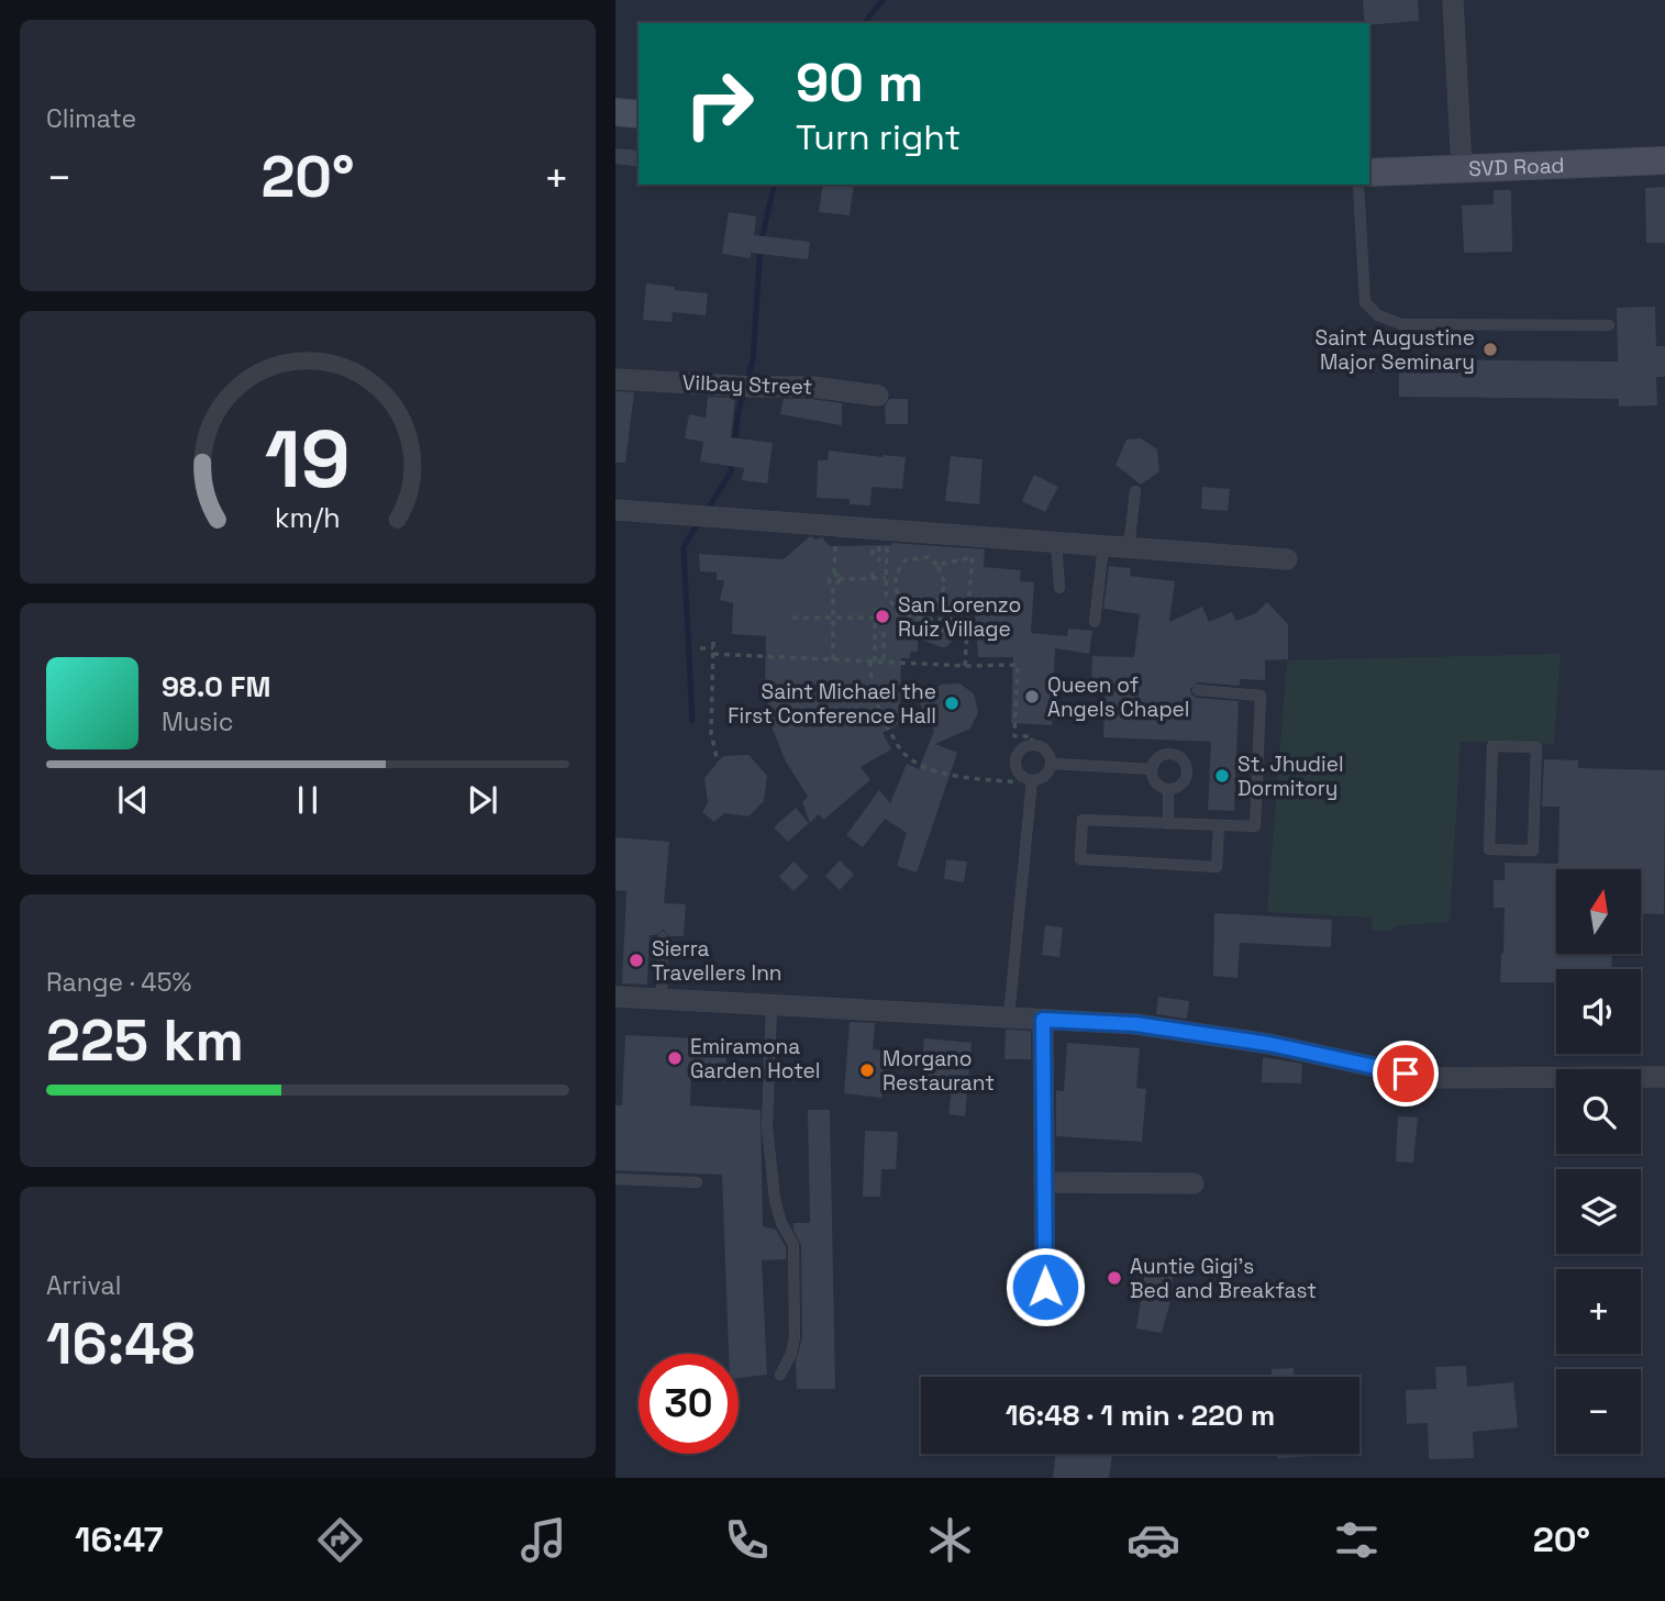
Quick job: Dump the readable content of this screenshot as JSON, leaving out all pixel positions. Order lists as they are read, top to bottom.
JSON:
{
  "streets": {
    "main road": ["SVD Road"],
    "street": ["Vilbay Street"]
  },
  "places": [
    "Saint Augustine Major Seminary",
    "San Lorenzo Ruiz Village",
    "Queen of Angels Chapel",
    "Saint Michael the First Conference Hall",
    "St. Jhudiel Dormitory",
    "Sierra Travellers Inn",
    "Emiramona Garden Hotel",
    "Morgano Restaurant",
    "Auntie Gigi's Bed and Breakfast"
  ],
  "north": "top",
  "page": {
    "tile": [
      "Climate",
      ["Range · 45%", "225 km"],
      ["Arrival", "16:48"]
    ],
    "turn": ["90 m", "Turn right"],
    "heat": ["−", "20°", "+"],
    "song": ["98.0 FM", "Music"],
    "map_buttons": ["+", "−"],
    "limit": "30",
    "trip": "16:48 · 1 min · 220 m",
    "tabs": ["16:47", "20°"],
    "gauge": ["19", "km/h"]
  }
}
